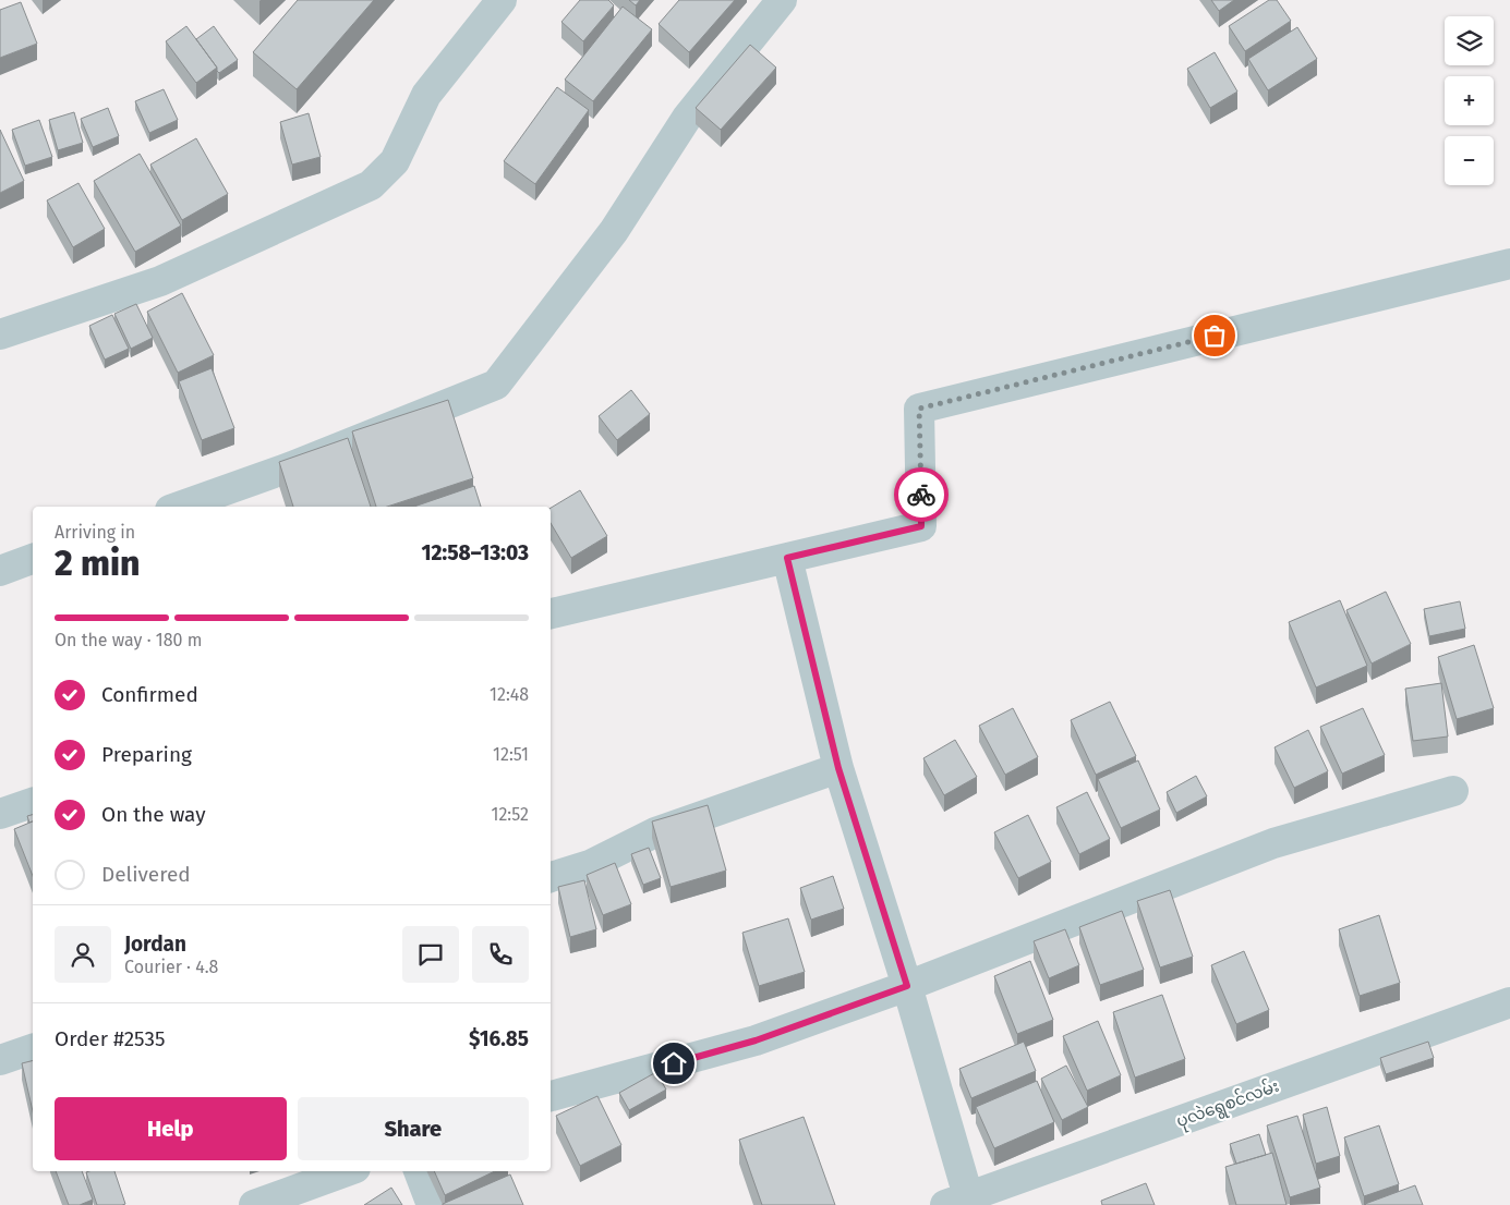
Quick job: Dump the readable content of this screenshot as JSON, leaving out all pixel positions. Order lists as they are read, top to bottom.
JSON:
{
  "streets": {
    "street": ["ပုလဲရွေစင်လမ်း"]
  },
  "page": {
    "map_buttons": ["+", "−"],
    "heading": ["2 min", "Arriving in", "12:58–13:03"],
    "panel": [
      "Jordan",
      "Courier · 4.8",
      "Order #2535",
      "$16.85"
    ],
    "bar": "On the way · 180 m",
    "list": [
      ["Confirmed", "12:48"],
      ["Preparing", "12:51"],
      ["On the way", "12:52"],
      "Delivered"
    ],
    "buttons": ["Help", "Share"]
  }
}
